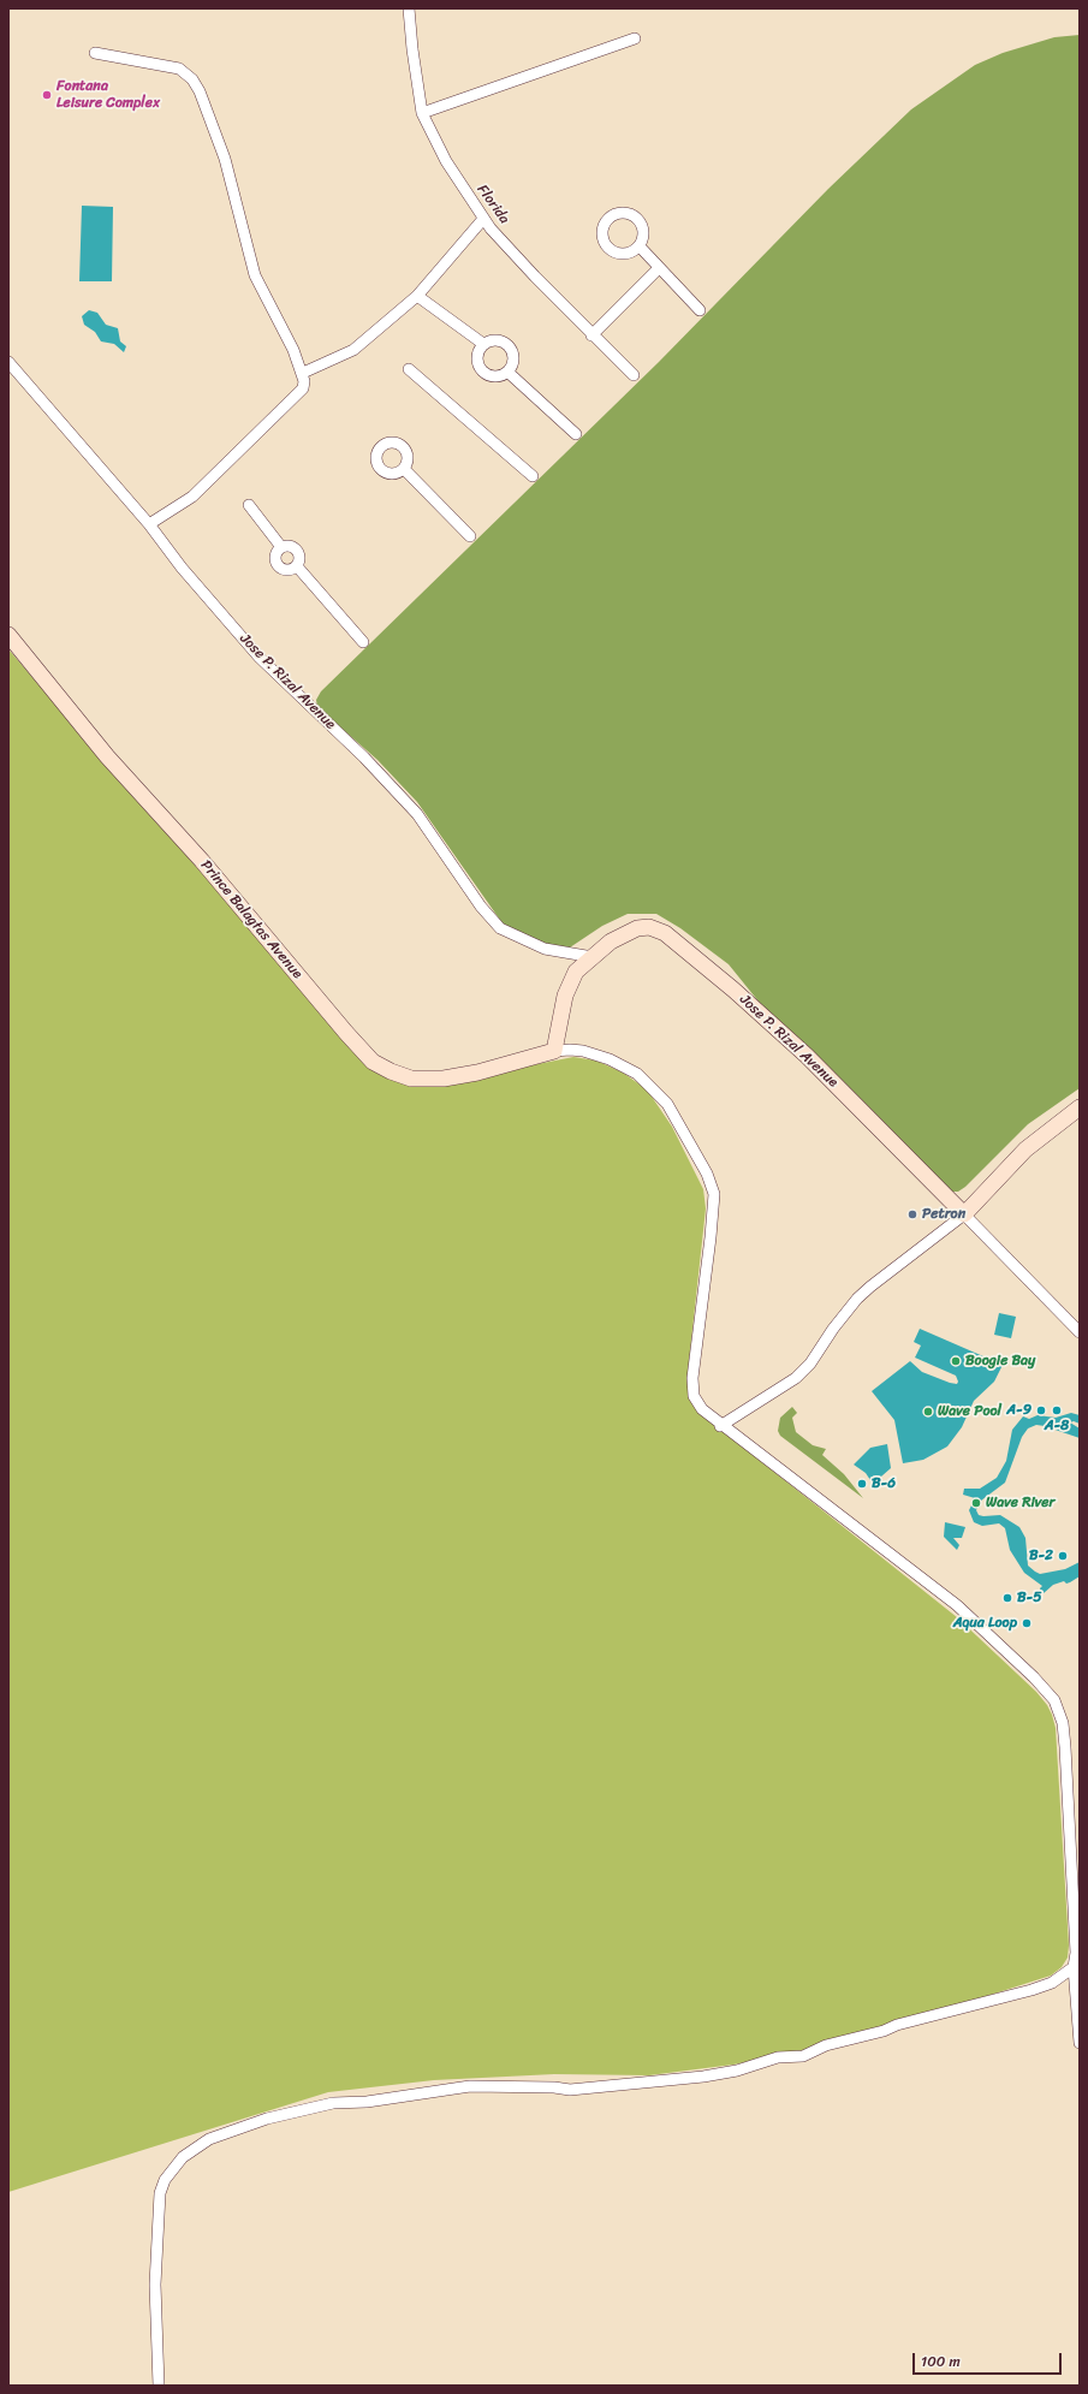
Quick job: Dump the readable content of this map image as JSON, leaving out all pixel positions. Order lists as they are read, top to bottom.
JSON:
{
  "streets": {
    "main road": ["Jose P. Rizal Avenue", "Prince Balagtas Avenue"],
    "street": ["Florida"]
  },
  "crossings": [
    ["Jose P. Rizal Avenue", "Prince Balagtas Avenue"]
  ],
  "places": [
    "Fontana Leisure Complex",
    "Petron",
    "Boogie Bay",
    "A-9",
    "A-8",
    "Wave Pool",
    "B-6",
    "Wave River",
    "B-2",
    "B-5",
    "Aqua Loop"
  ],
  "scale_bar": "100 m"
}
